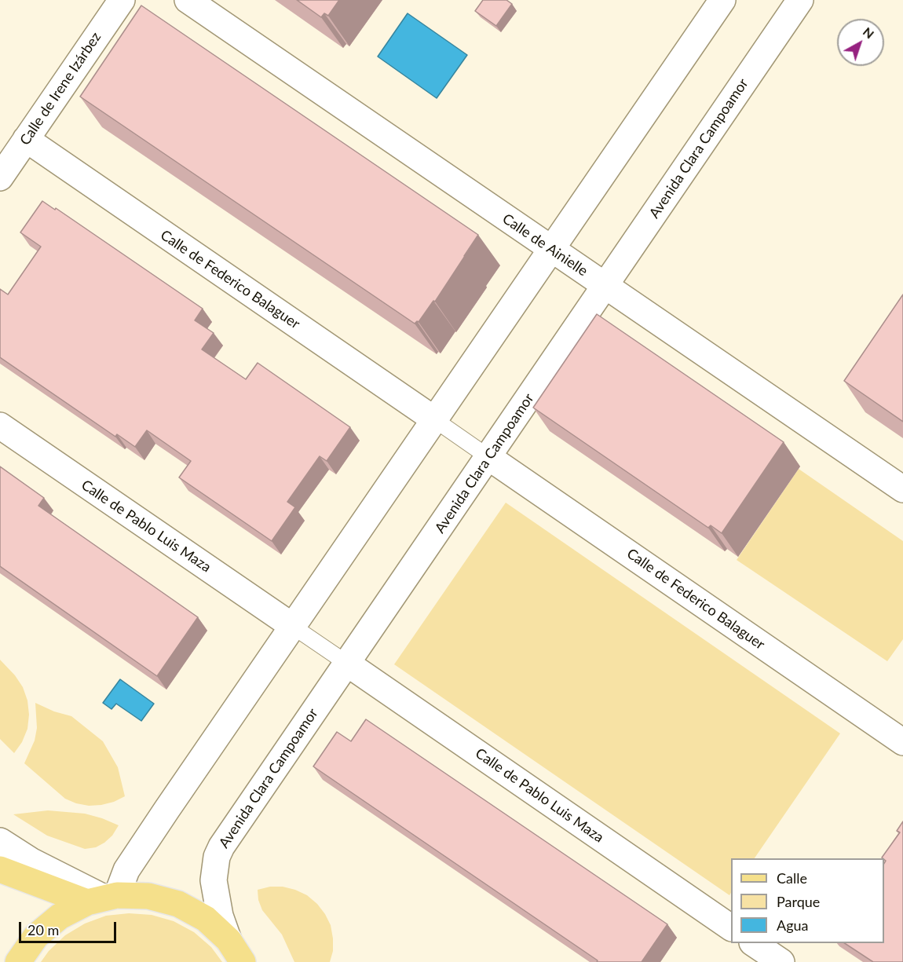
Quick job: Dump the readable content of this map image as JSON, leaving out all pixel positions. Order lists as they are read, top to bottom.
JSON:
{
  "streets": {
    "street": [
      "Calle de Irene Izárbez",
      "Avenida Clara Campoamor",
      "Calle de Ainielle",
      "Calle de Federico Balaguer",
      "Calle de Pablo Luis Maza"
    ]
  },
  "crossings": [
    ["Calle de Irene Izárbez", "Calle de Federico Balaguer"],
    ["Avenida Clara Campoamor", "Calle de Ainielle"],
    ["Avenida Clara Campoamor", "Calle de Federico Balaguer"],
    ["Avenida Clara Campoamor", "Calle de Pablo Luis Maza"]
  ],
  "legend": ["Calle", "Parque", "Agua"],
  "scale_bar": "20 m",
  "north": "top right"
}
